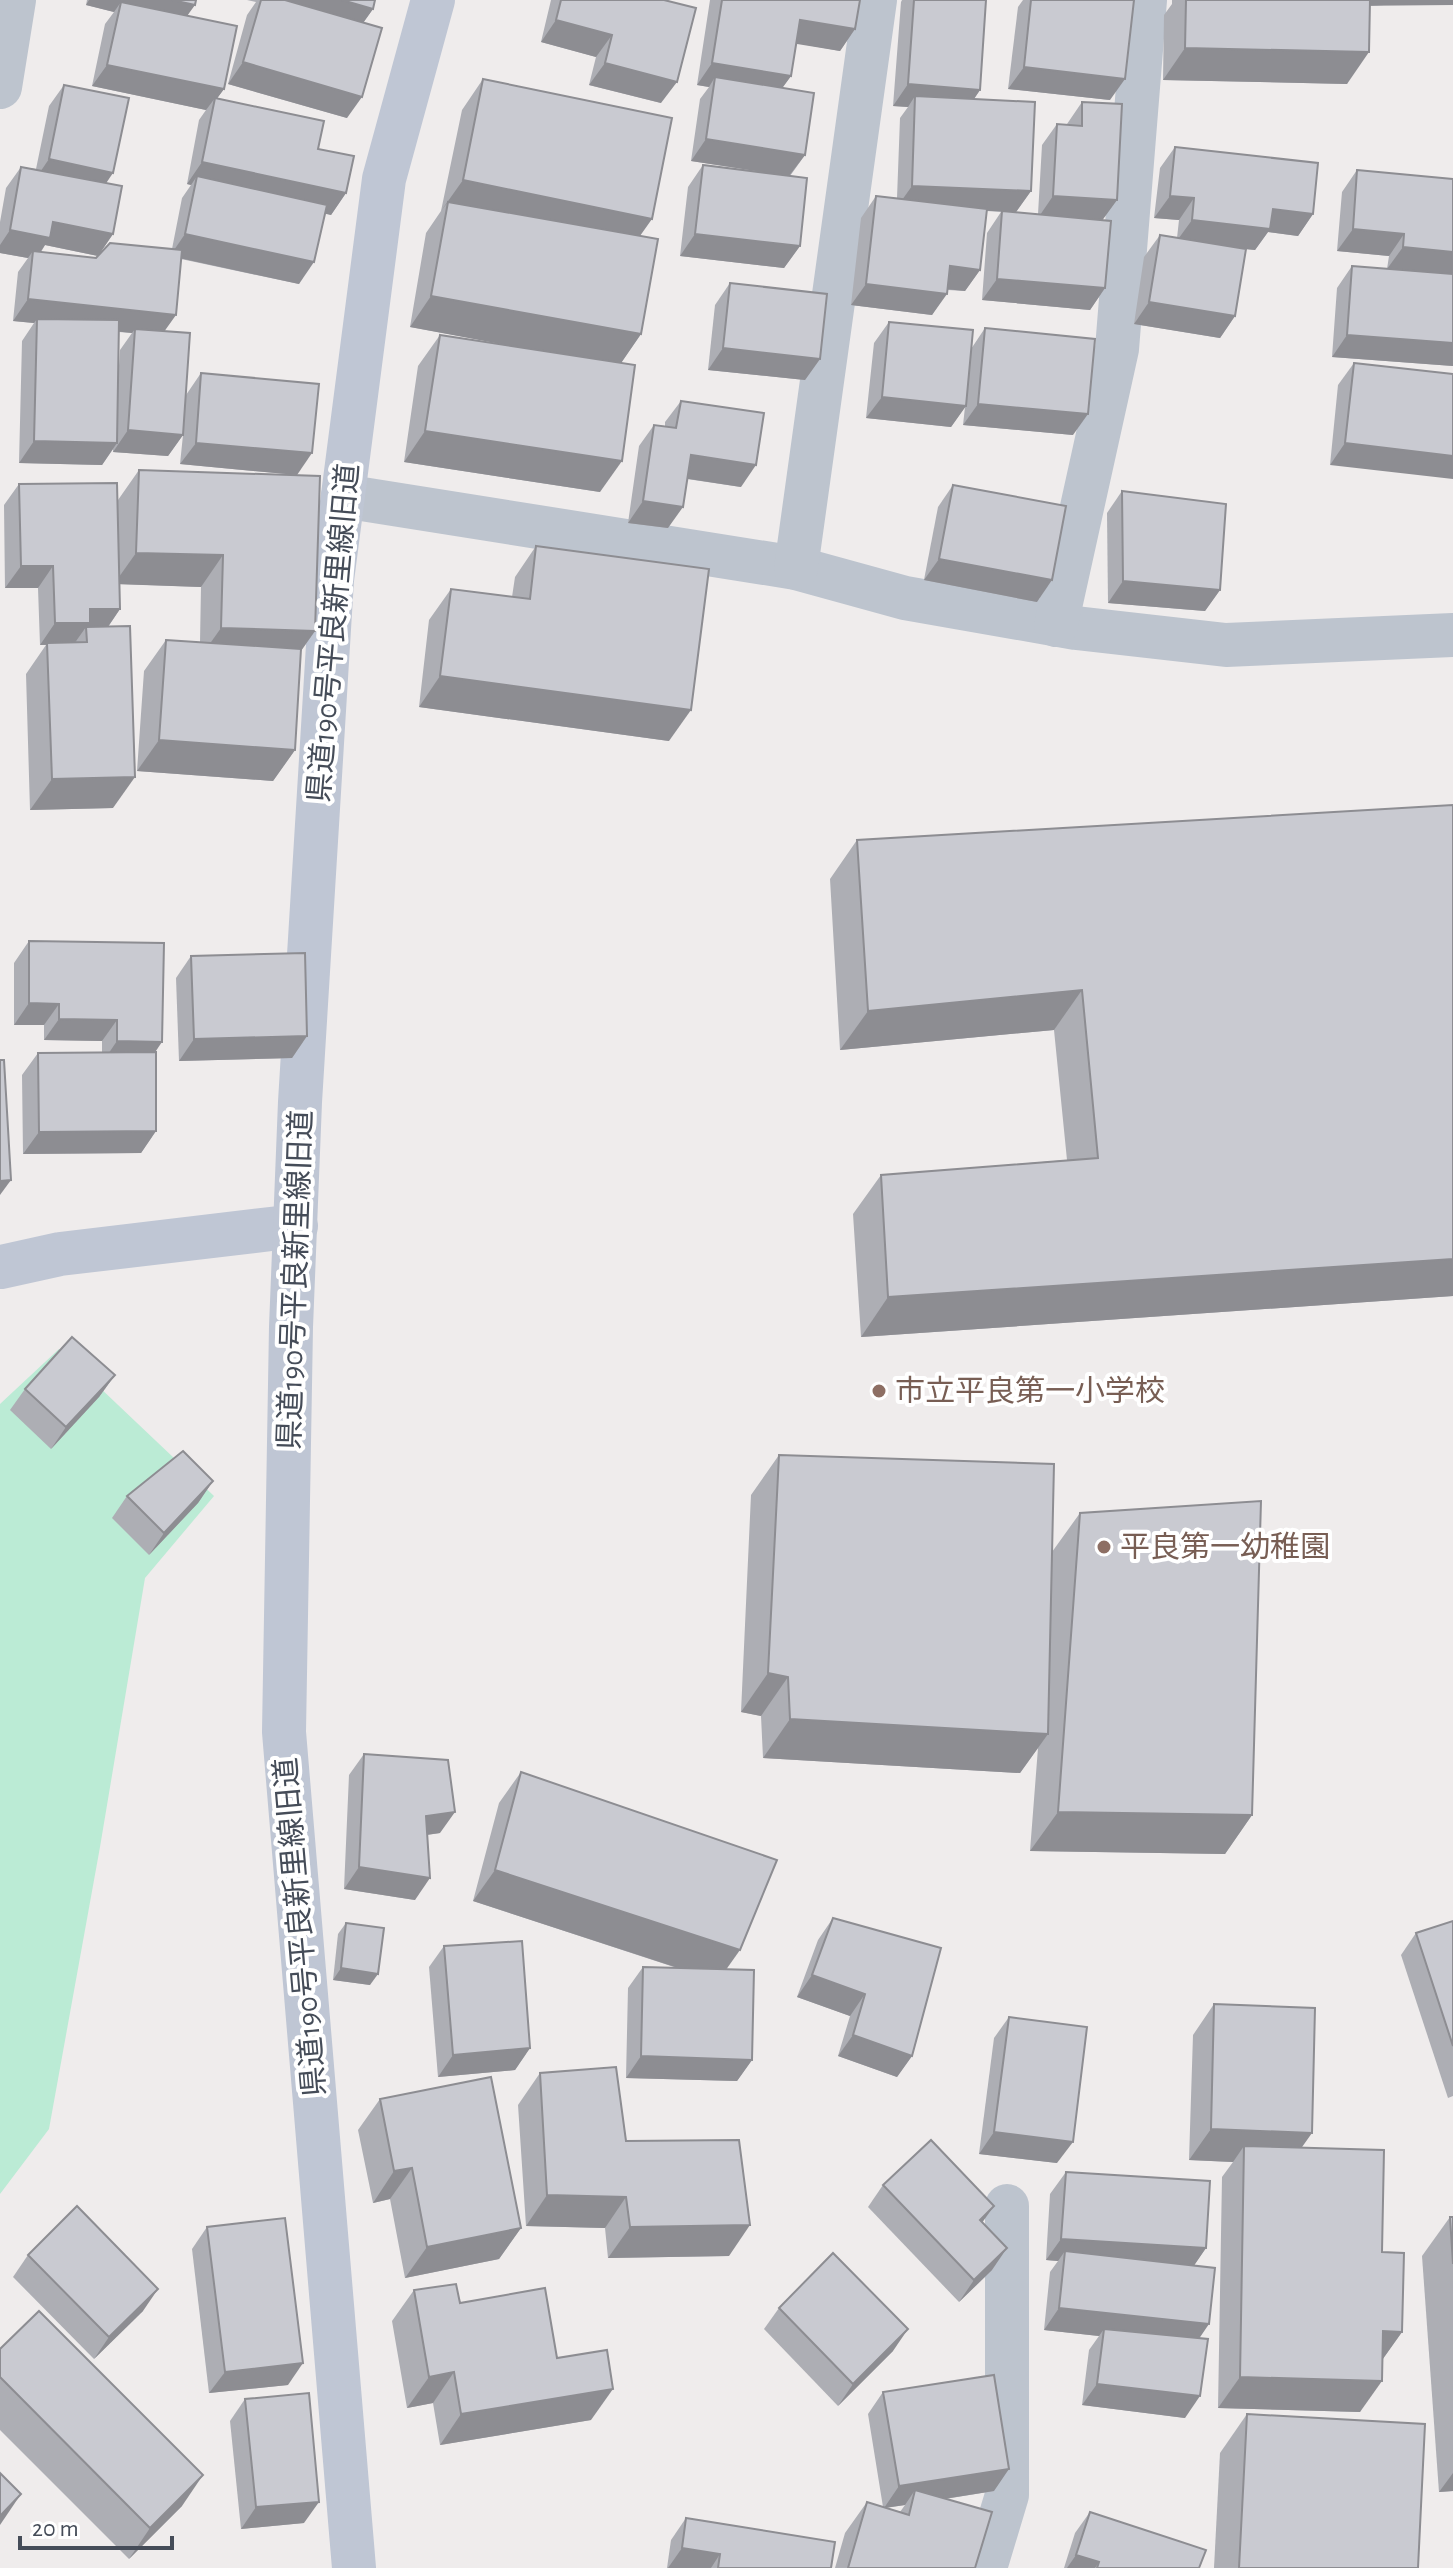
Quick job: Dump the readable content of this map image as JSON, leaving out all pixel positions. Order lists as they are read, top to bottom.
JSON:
{
  "streets": {
    "street": ["県道190号平良新里線旧道"]
  },
  "places": ["市立平良第一小学校", "平良第一幼稚園"],
  "scale_bar": "20 m"
}
